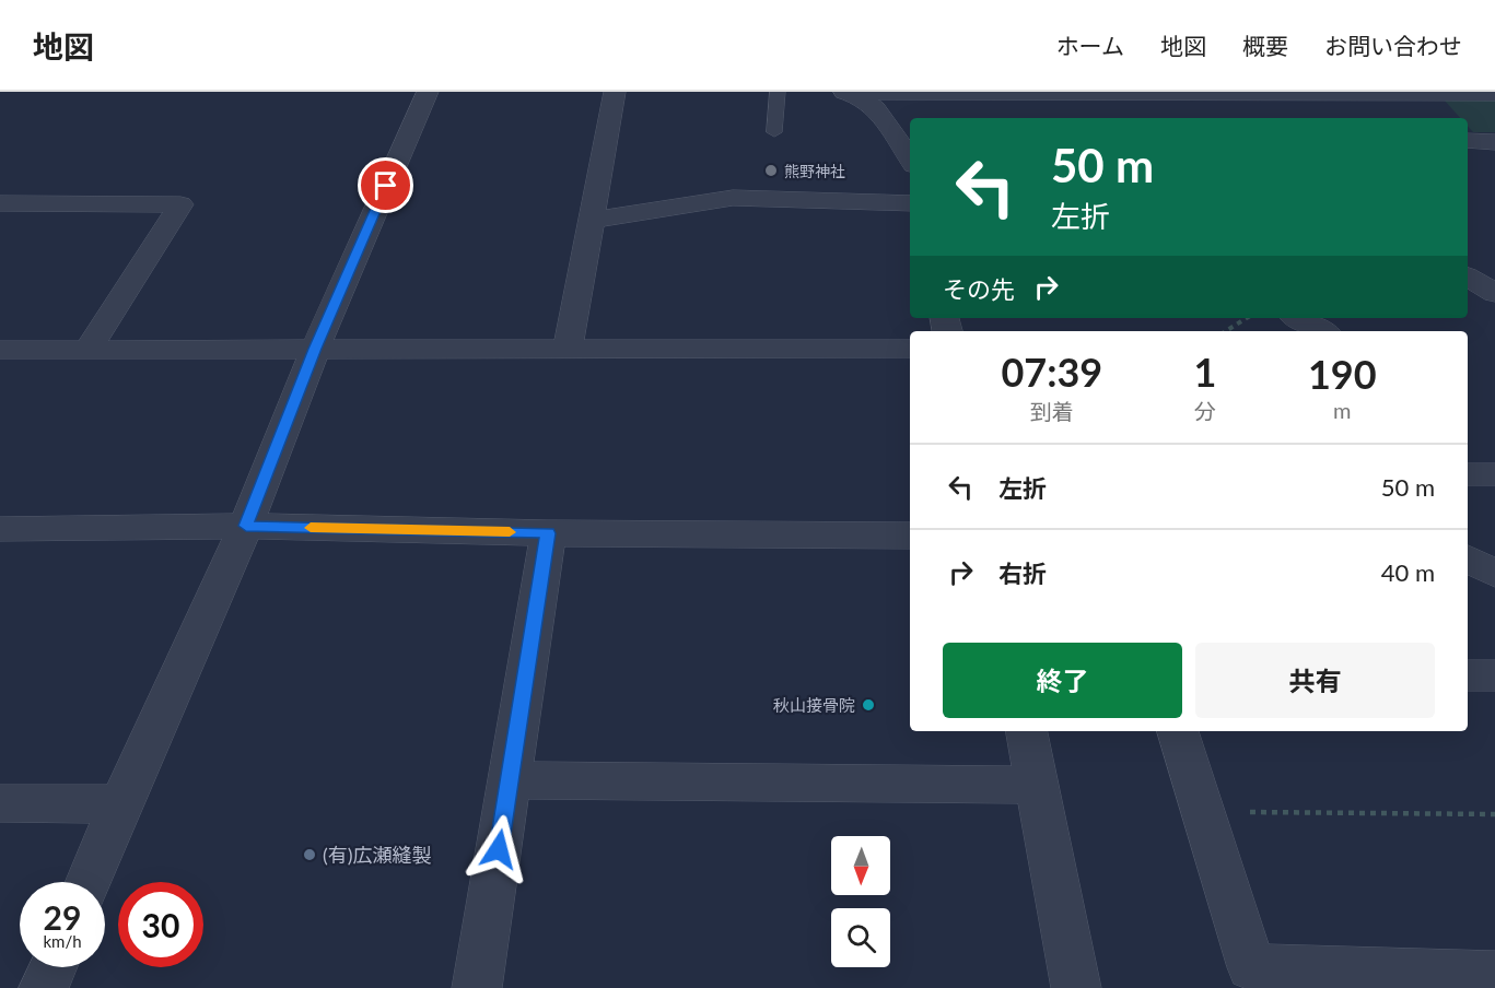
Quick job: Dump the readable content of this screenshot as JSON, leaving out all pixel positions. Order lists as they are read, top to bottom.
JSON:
{
  "places": ["熊野神社", "秋山接骨院", "(有)広瀬縫製"],
  "north": "bottom",
  "page": {
    "header": "地図",
    "nav": [
      "ホーム",
      "地図",
      "概要",
      "お問い合わせ"
    ],
    "turn": ["50 m", "左折"],
    "then": "その先",
    "eta": [
      "07:39",
      "到着",
      "1",
      "分",
      "190",
      "m"
    ],
    "list": [
      {
        "name": "左折",
        "value": "50 m"
      },
      {
        "name": "右折",
        "value": "40 m"
      }
    ],
    "buttons": ["終了", "共有"],
    "speed": "29 km/h",
    "limit": "30"
  }
}
